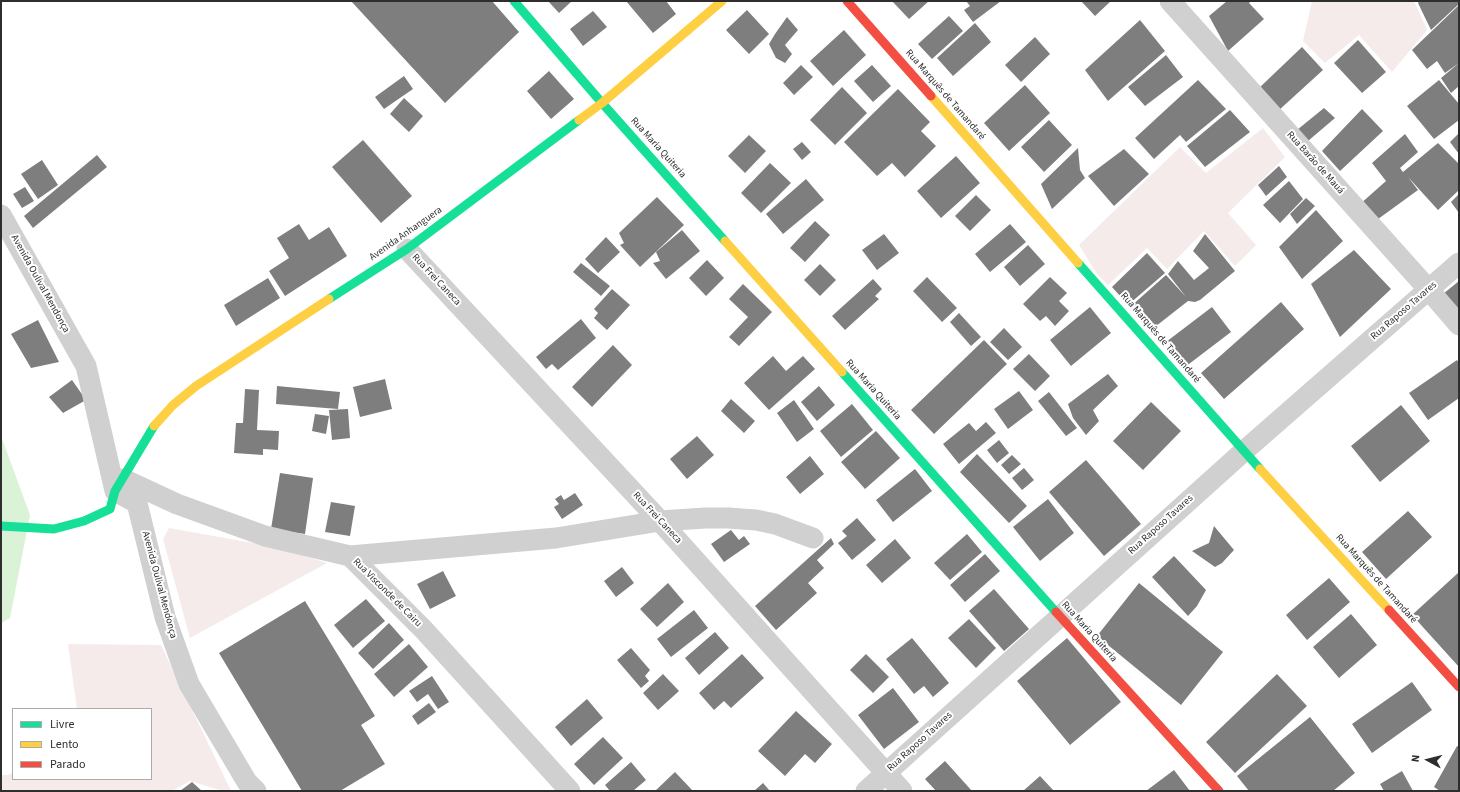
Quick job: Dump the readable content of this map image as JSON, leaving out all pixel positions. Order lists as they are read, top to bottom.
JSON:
{
  "streets": {
    "street": [
      "Rua Marquês de Tamandaré",
      "Rua Maria Quiteria",
      "Rua Barão de Mauá",
      "Avenida Anhanguera",
      "Rua Frei Caneca",
      "Avenida Oulival Mendonça",
      "Rua Raposo Tavares",
      "Rua Visconde de Cairu"
    ]
  },
  "crossings": [
    ["Rua Marquês de Tamandaré", "Rua Raposo Tavares"],
    ["Rua Maria Quiteria", "Avenida Anhanguera"],
    ["Rua Maria Quiteria", "Rua Raposo Tavares"],
    ["Rua Barão de Mauá", "Rua Raposo Tavares"],
    ["Avenida Anhanguera", "Rua Frei Caneca"],
    ["Avenida Anhanguera", "Avenida Oulival Mendonça"],
    ["Avenida Anhanguera", "Rua Visconde de Cairu"],
    ["Rua Frei Caneca", "Rua Raposo Tavares"],
    ["Avenida Oulival Mendonça", "Rua Visconde de Cairu"]
  ],
  "legend": ["Livre", "Lento", "Parado"],
  "north": "left"
}
